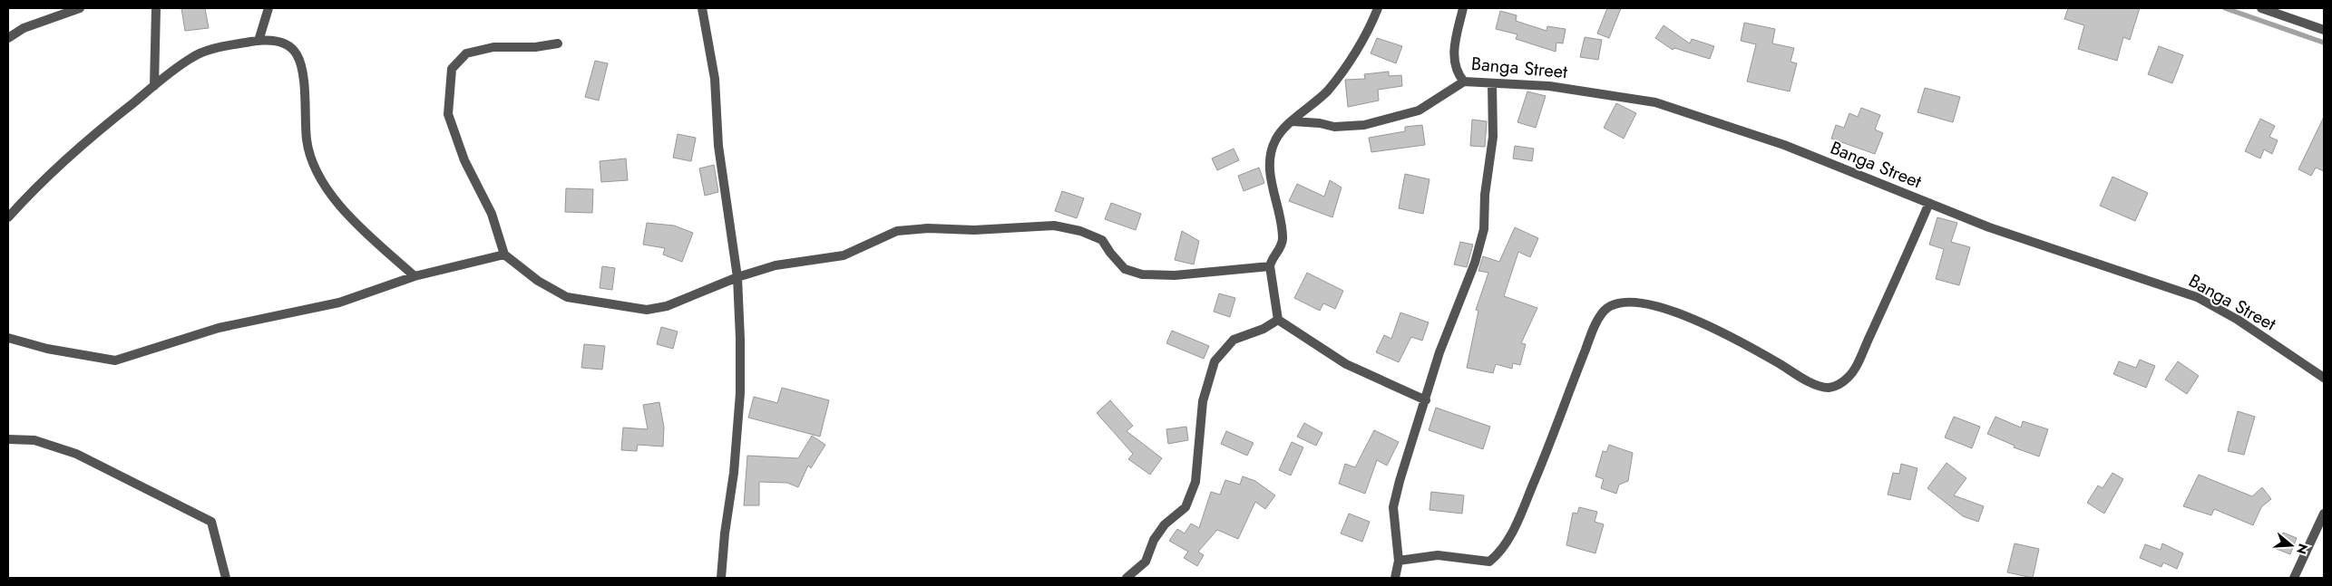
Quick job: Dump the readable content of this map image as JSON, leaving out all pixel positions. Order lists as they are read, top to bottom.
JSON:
{
  "streets": {
    "street": ["Banga Street"]
  },
  "north": "right"
}
